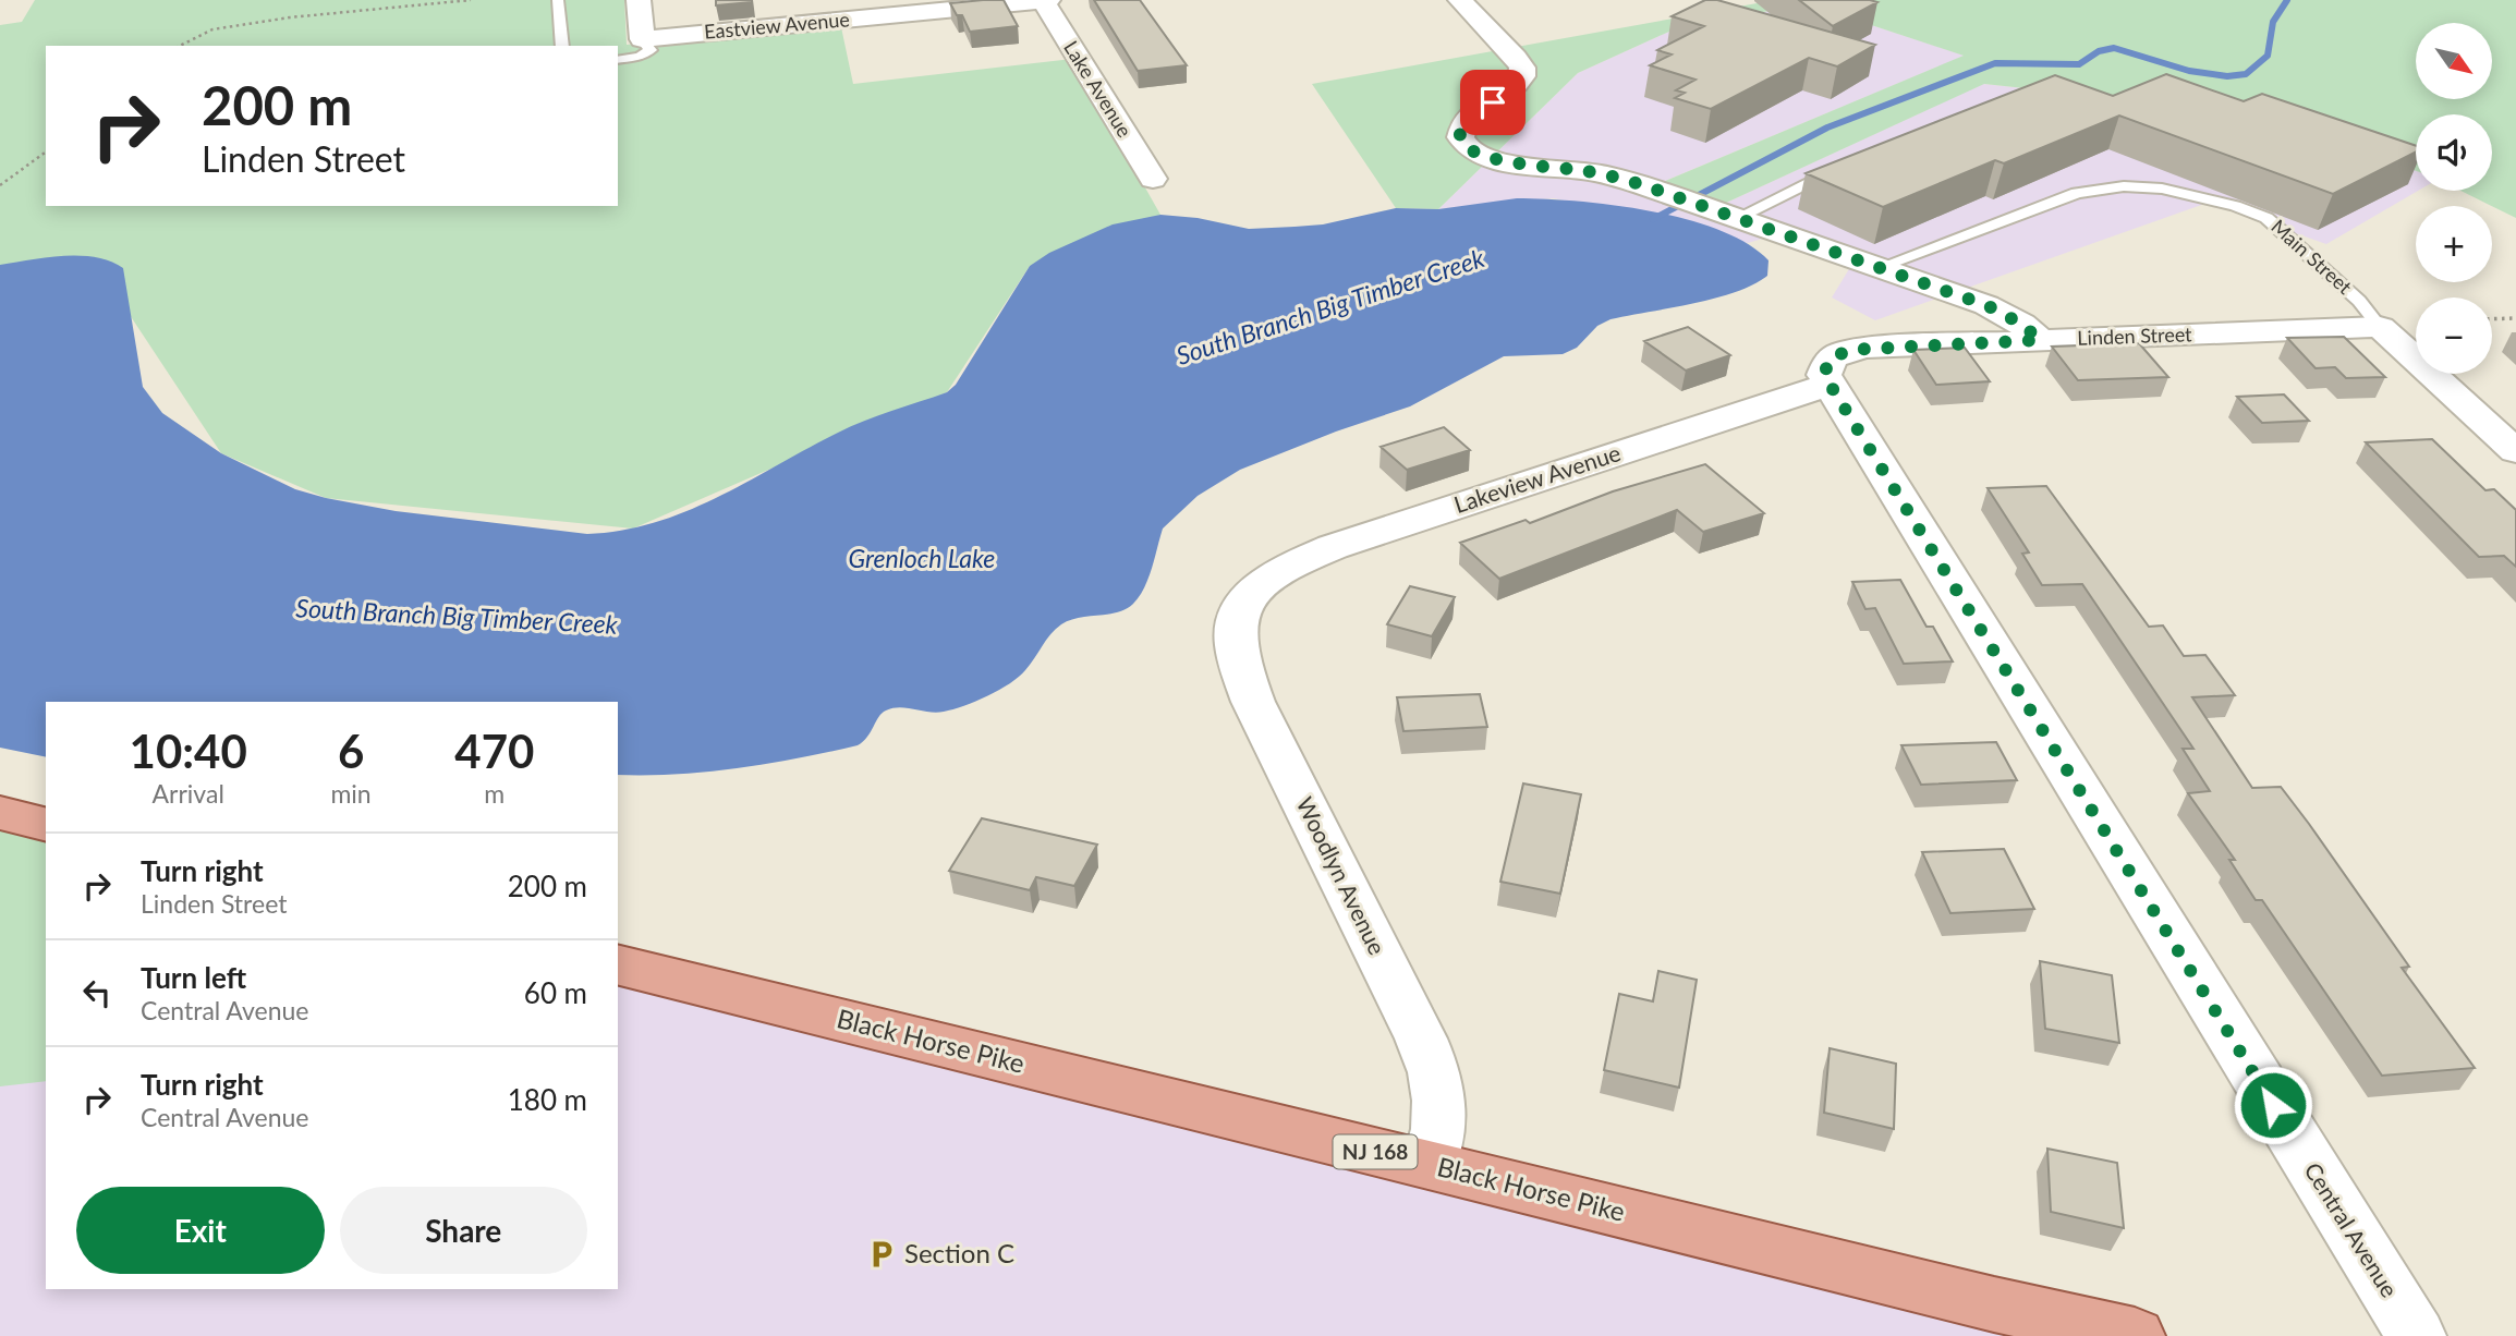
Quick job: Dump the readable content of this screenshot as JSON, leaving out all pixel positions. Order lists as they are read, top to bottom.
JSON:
{
  "streets": {
    "main road": ["Black Horse Pike", "NJ 168"],
    "street": [
      "Eastview Avenue",
      "Lake Avenue",
      "Main Street",
      "Linden Street",
      "Lakeview Avenue",
      "Woodlyn Avenue",
      "Central Avenue"
    ]
  },
  "crossings": [
    ["Eastview Avenue", "Lake Avenue"],
    ["Main Street", "Linden Street"],
    ["Linden Street", "Lakeview Avenue"],
    ["Linden Street", "Central Avenue"],
    ["Lakeview Avenue", "Woodlyn Avenue"],
    ["Lakeview Avenue", "Central Avenue"],
    ["Woodlyn Avenue", "Black Horse Pike"]
  ],
  "water": ["South Branch Big Timber Creek", "Grenloch Lake"],
  "places": {
    "parking": ["Section C"]
  },
  "north": "bottom right",
  "page": {
    "map_buttons": ["+", "−"],
    "turn": ["200 m", "Linden Street"],
    "eta": [
      "10:40",
      "Arrival",
      "6",
      "min",
      "470",
      "m"
    ],
    "list": [
      {
        "name": "Turn right",
        "note": "Linden Street",
        "value": "200 m"
      },
      {
        "name": "Turn left",
        "note": "Central Avenue",
        "value": "60 m"
      },
      {
        "name": "Turn right",
        "note": "Central Avenue",
        "value": "180 m"
      }
    ],
    "buttons": ["Exit", "Share"]
  }
}
